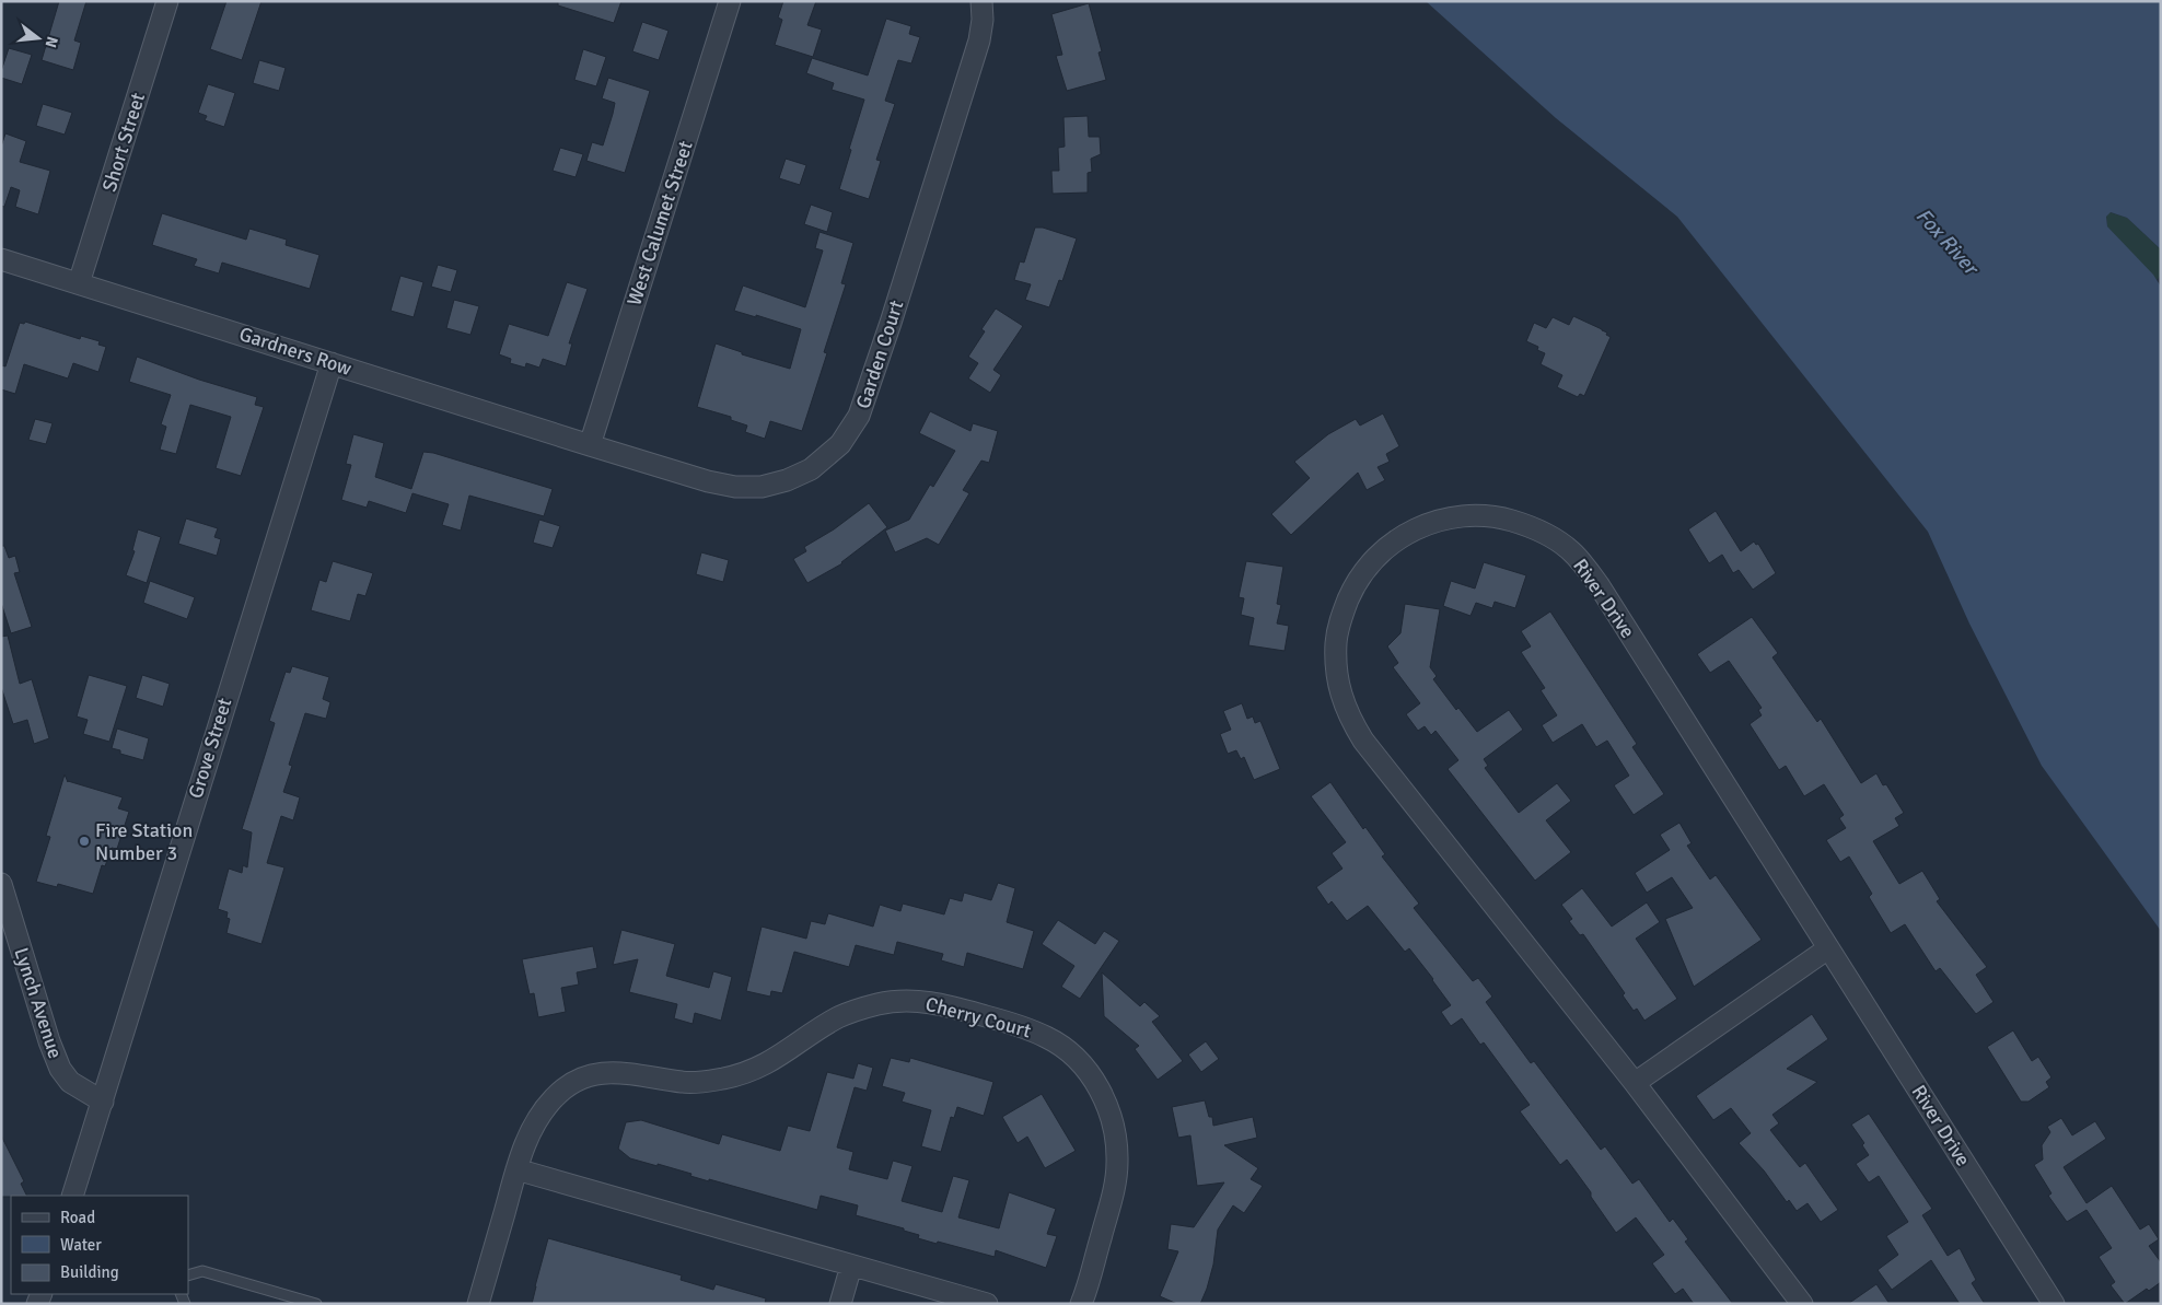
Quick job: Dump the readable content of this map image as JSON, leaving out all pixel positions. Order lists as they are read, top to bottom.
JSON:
{
  "streets": {
    "street": [
      "Short Street",
      "West Calumet Street",
      "Gardners Row",
      "Garden Court",
      "River Drive",
      "Grove Street",
      "Lynch Avenue",
      "Cherry Court"
    ]
  },
  "crossings": [
    ["Short Street", "Gardners Row"],
    ["West Calumet Street", "Gardners Row"],
    ["West Calumet Street", "Garden Court"],
    ["Gardners Row", "Garden Court"],
    ["Gardners Row", "Grove Street"],
    ["Grove Street", "Lynch Avenue"]
  ],
  "water": ["Fox River"],
  "places": ["Fire Station Number 3"],
  "legend": ["Road", "Water", "Building"],
  "north": "right"
}
